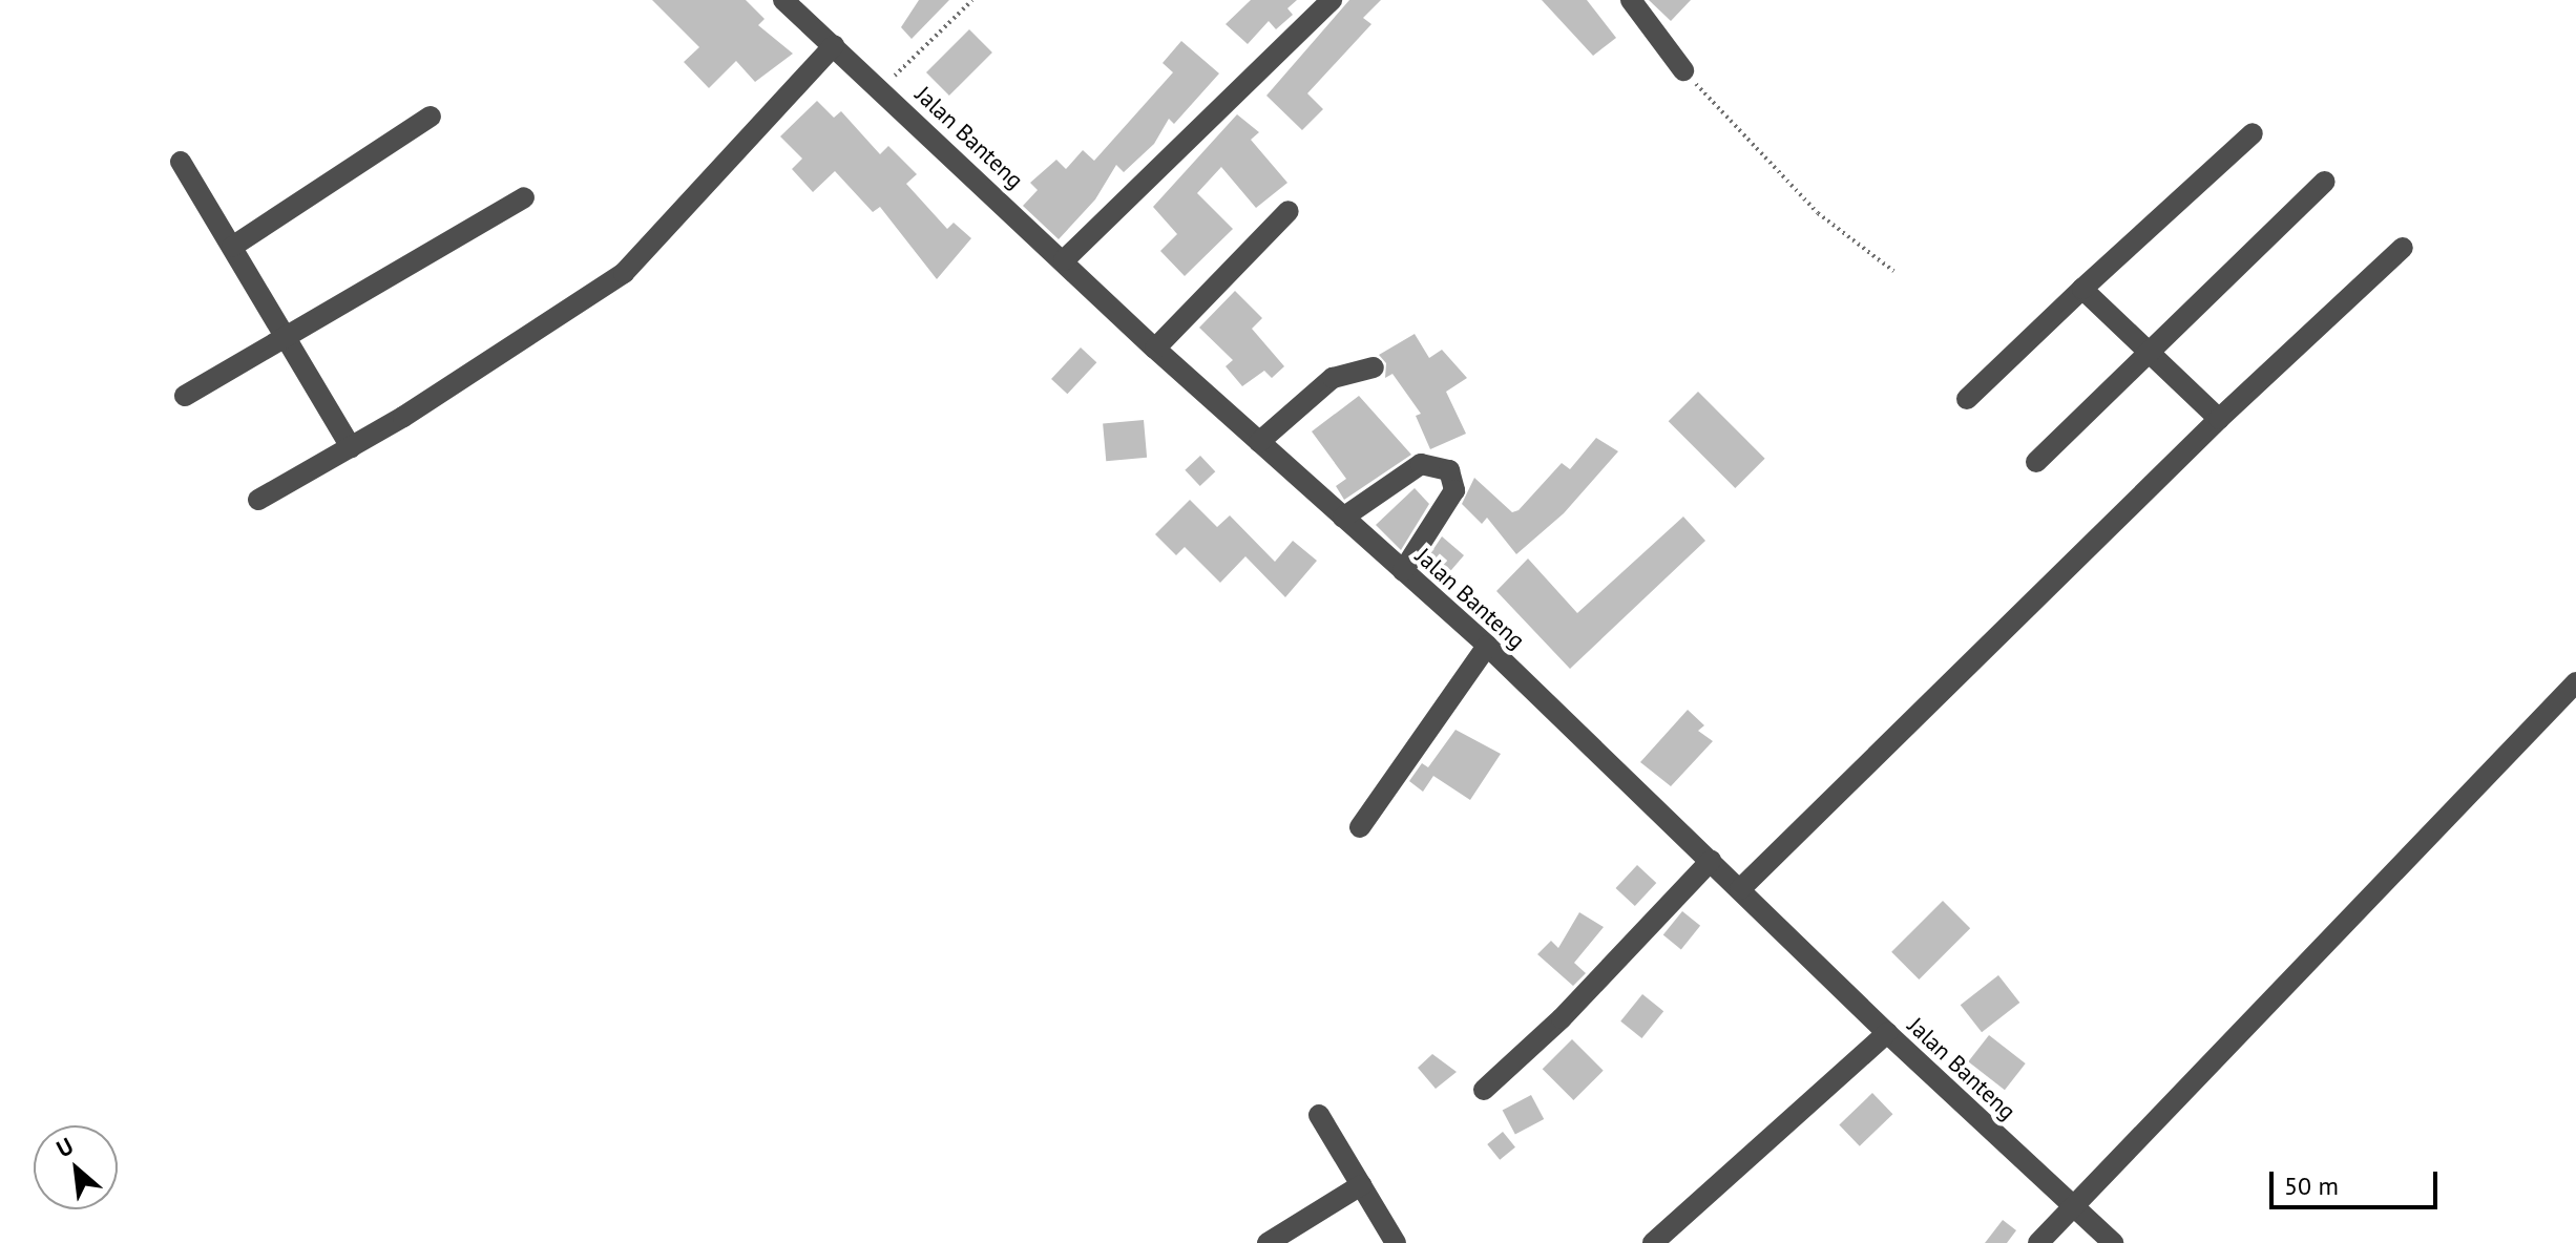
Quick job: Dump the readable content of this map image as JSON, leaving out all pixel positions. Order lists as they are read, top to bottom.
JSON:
{
  "streets": {
    "street": ["Jalan Banteng"]
  },
  "scale_bar": "50 m",
  "north": "top left"
}
